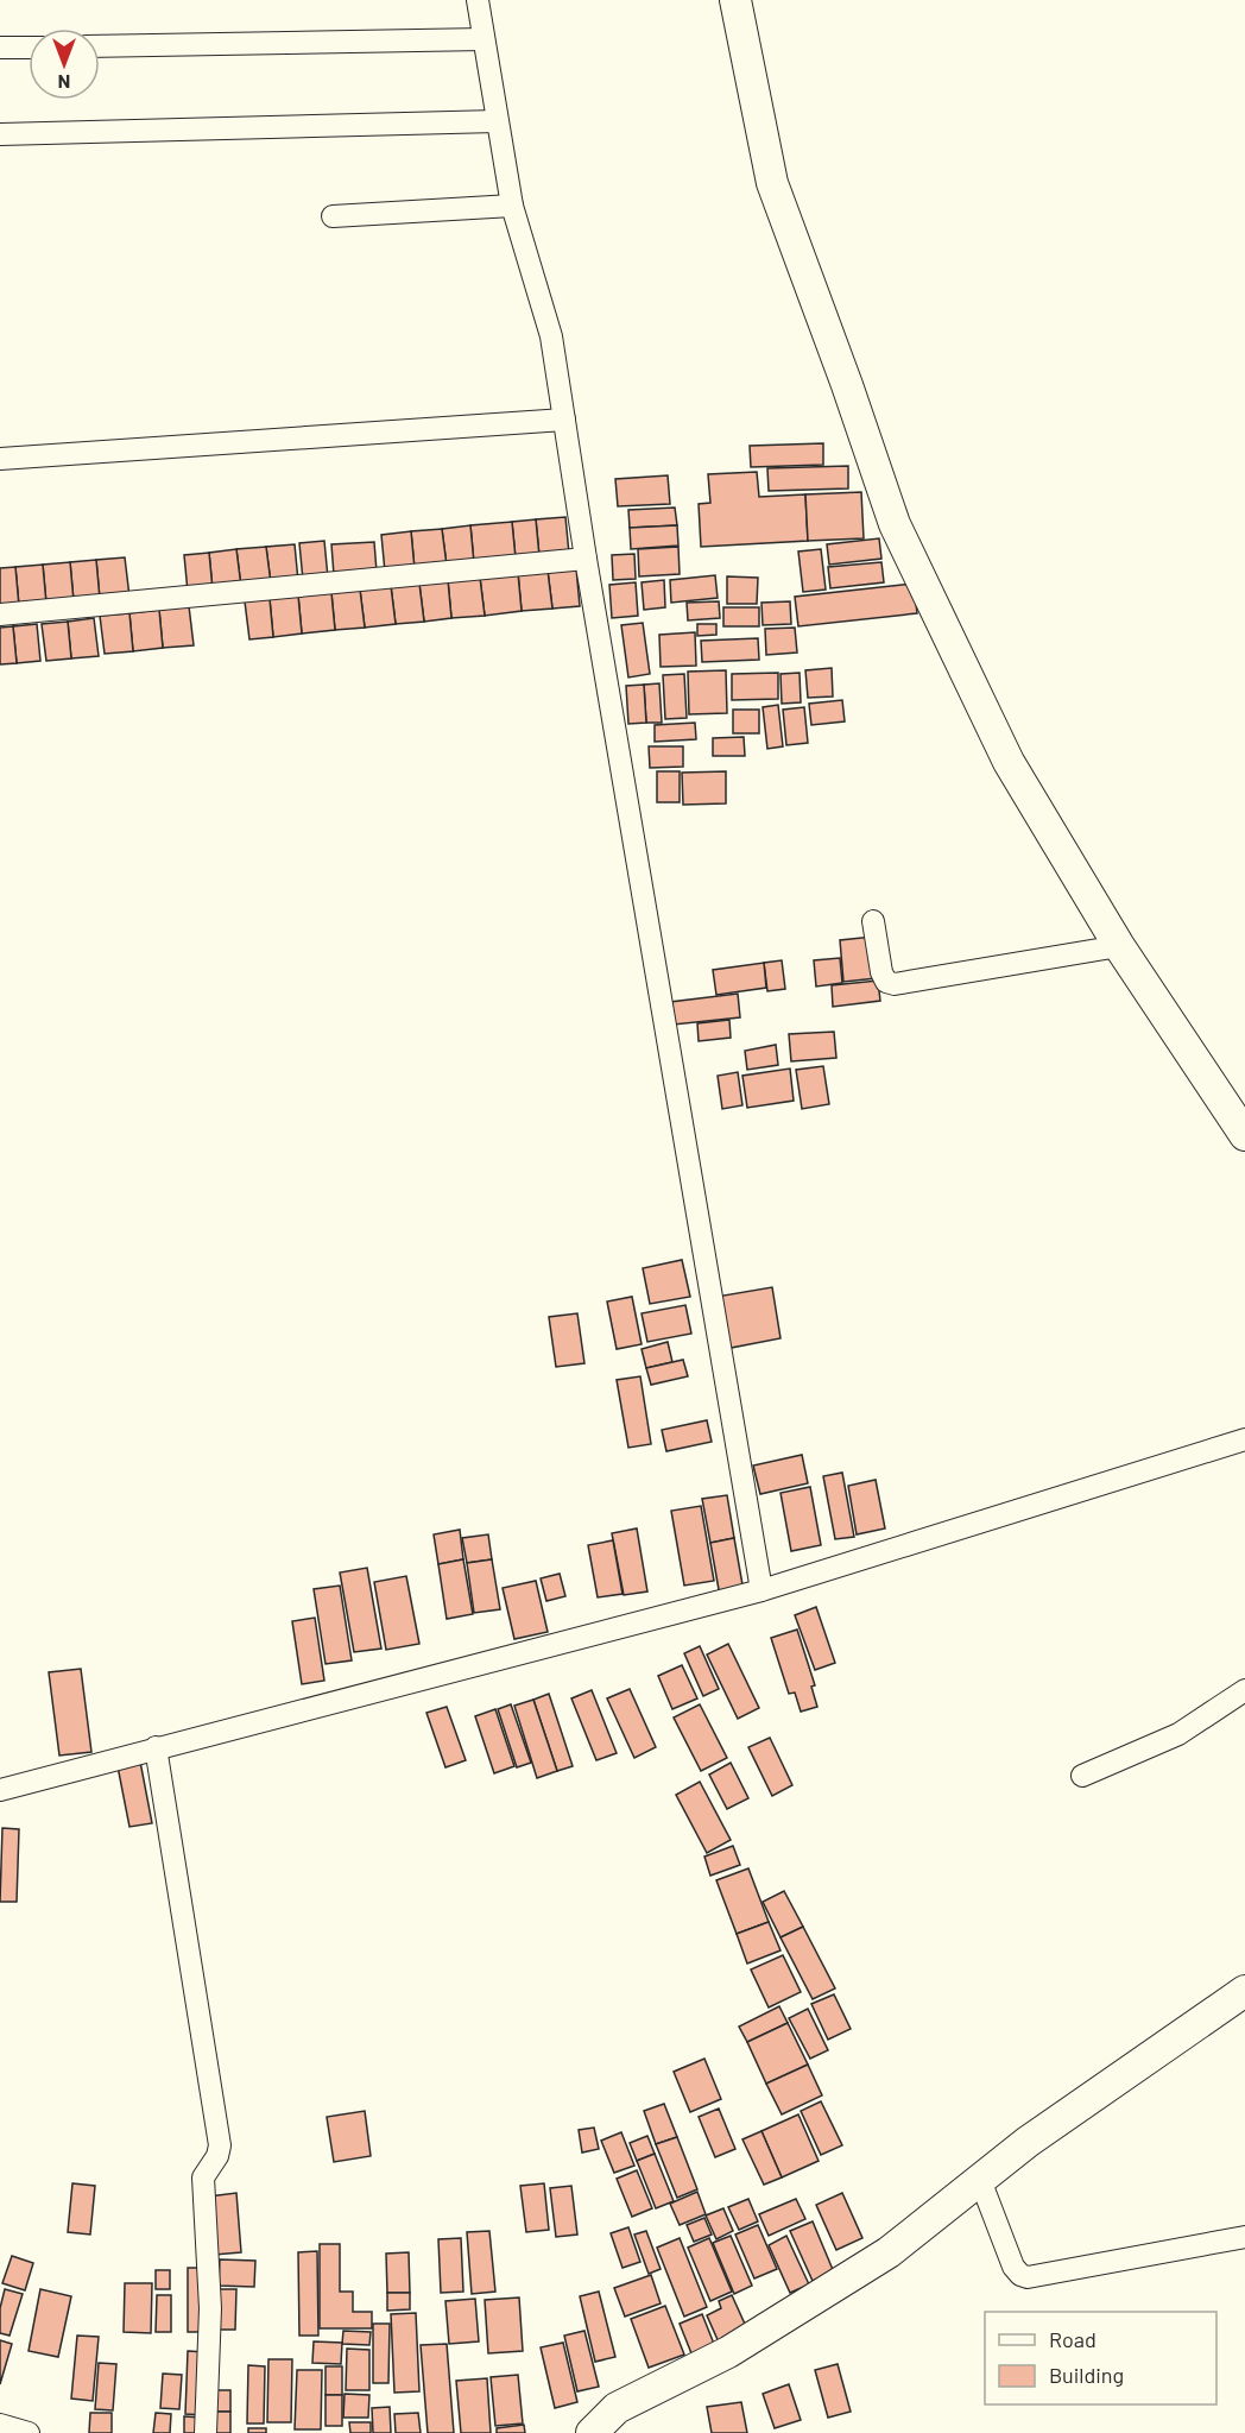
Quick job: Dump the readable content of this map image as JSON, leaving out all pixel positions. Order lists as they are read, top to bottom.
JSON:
{
  "legend": ["Road", "Building"],
  "north": "bottom"
}
